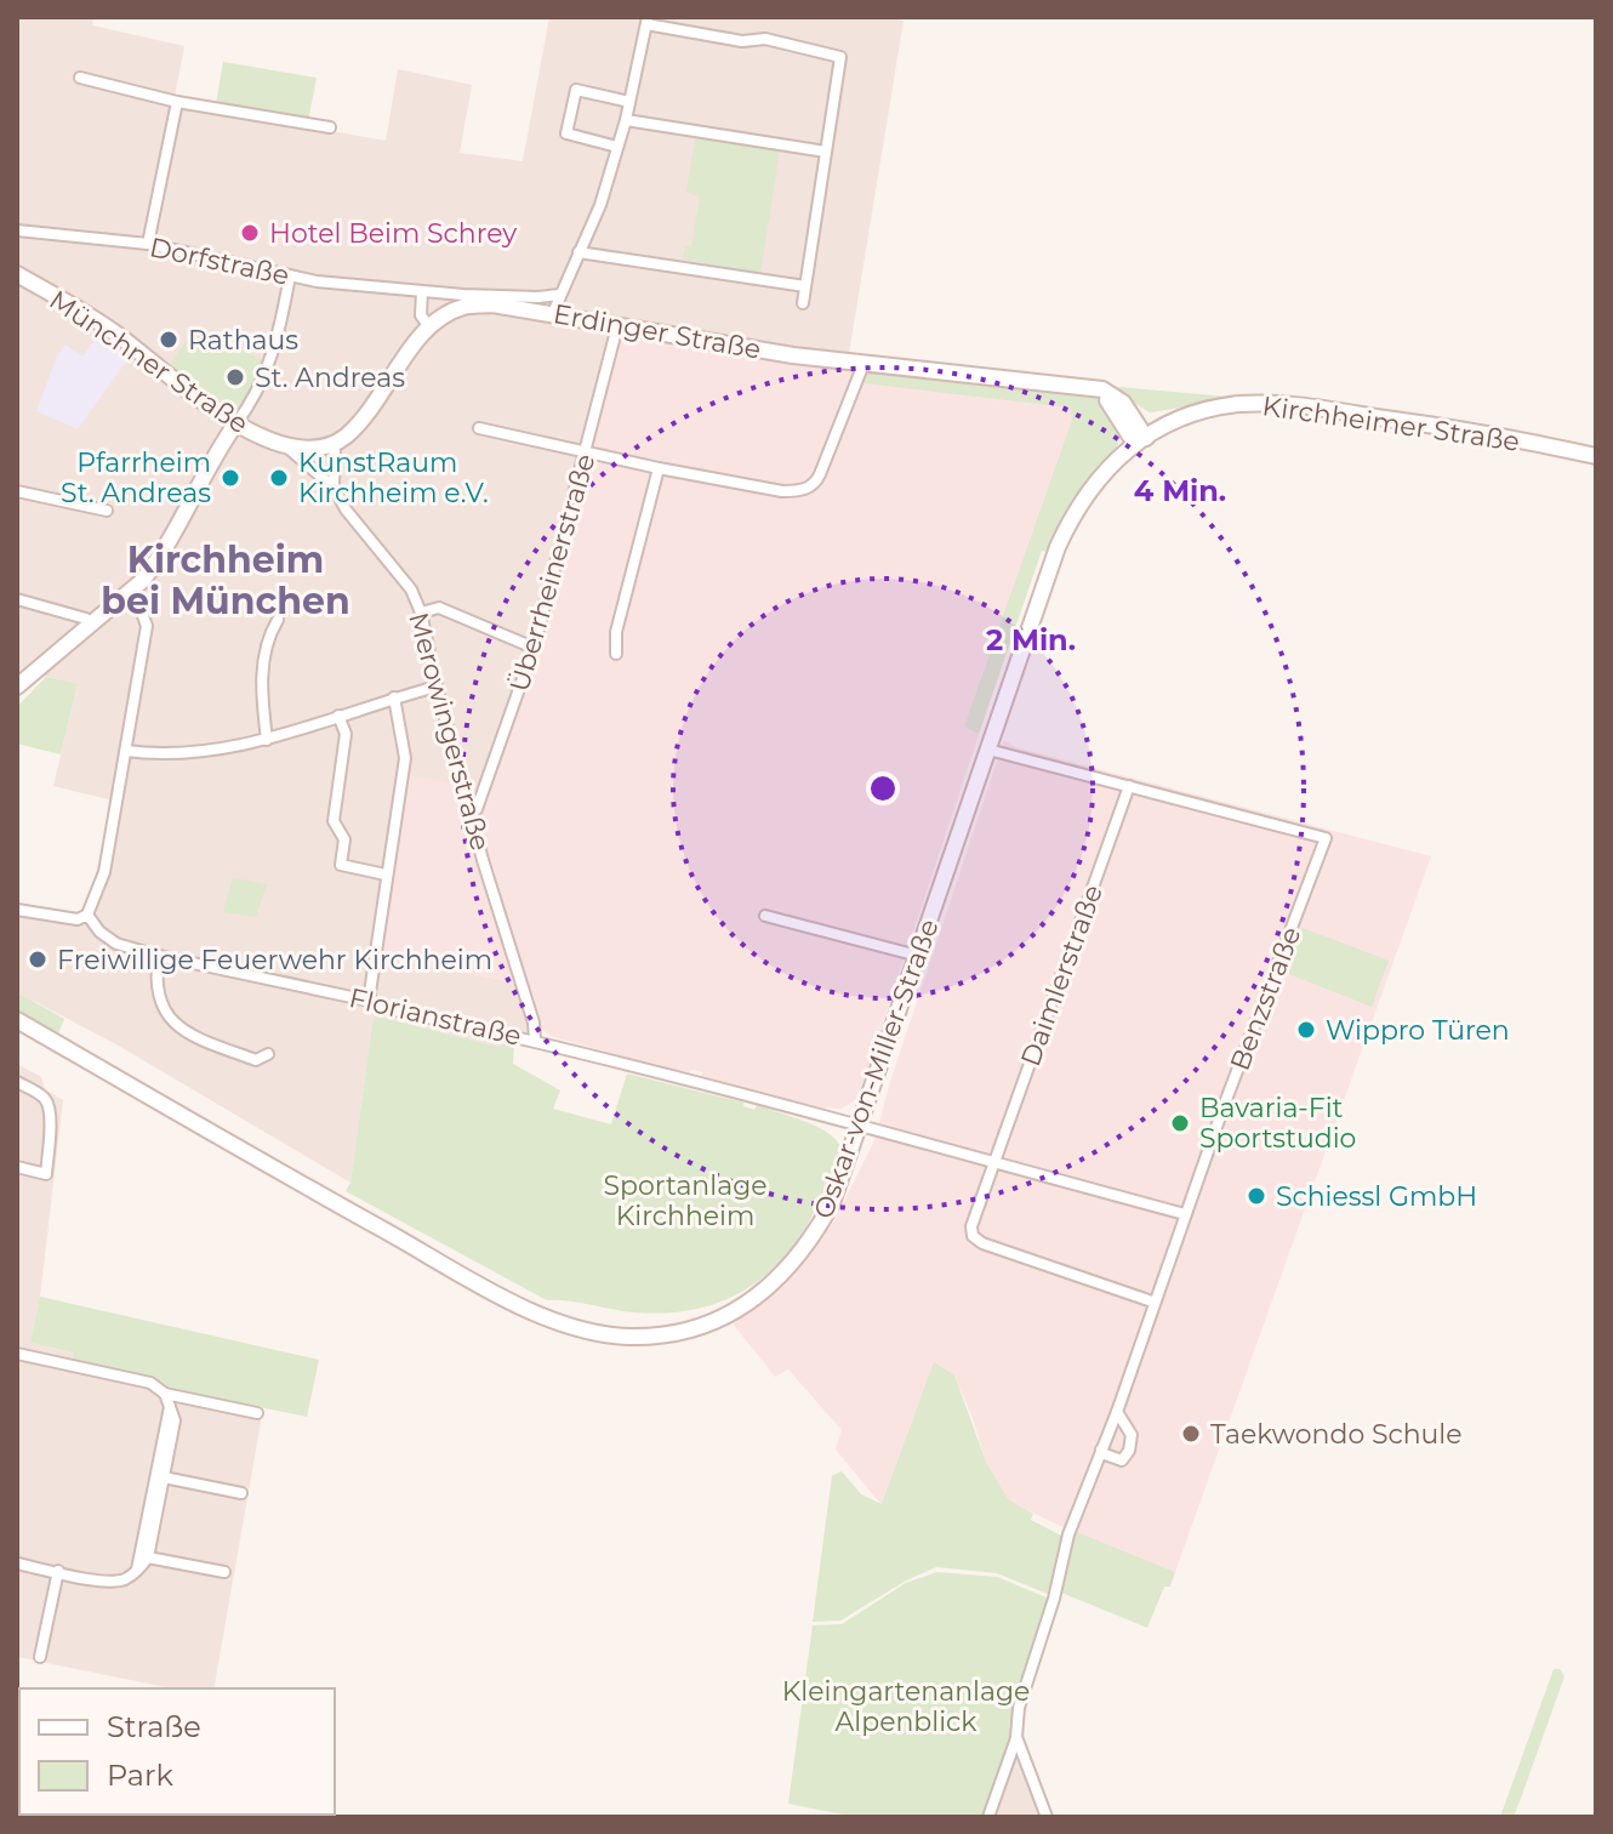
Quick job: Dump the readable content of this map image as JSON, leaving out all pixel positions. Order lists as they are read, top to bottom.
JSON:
{
  "streets": {
    "main road": [
      "Erdinger Straße",
      "Münchner Straße",
      "Kirchheimer Straße",
      "Oskar-von-Miller-Straße"
    ],
    "street": [
      "Dorfstraße",
      "Überrheinerstraße",
      "Merowingerstraße",
      "Daimlerstraße",
      "Benzstraße",
      "Florianstraße"
    ]
  },
  "crossings": [
    ["Dorfstraße", "Erdinger Straße"],
    ["Erdinger Straße", "Kirchheimer Straße"],
    ["Erdinger Straße", "Überrheinerstraße"],
    ["Erdinger Straße", "Oskar-von-Miller-Straße"],
    ["Münchner Straße", "Merowingerstraße"],
    ["Kirchheimer Straße", "Oskar-von-Miller-Straße"],
    ["Überrheinerstraße", "Merowingerstraße"],
    ["Merowingerstraße", "Florianstraße"],
    ["Daimlerstraße", "Benzstraße"],
    ["Daimlerstraße", "Florianstraße"],
    ["Benzstraße", "Florianstraße"],
    ["Florianstraße", "Oskar-von-Miller-Straße"]
  ],
  "districts": ["Kirchheim bei München"],
  "parks": ["Sportanlage Kirchheim", "Kleingartenanlage Alpenblick"],
  "places": [
    "Hotel Beim Schrey",
    "Rathaus",
    "St. Andreas",
    "Pfarrheim St. Andreas",
    "KunstRaum Kirchheim e.V.",
    "Freiwillige Feuerwehr Kirchheim",
    "Wippro Türen",
    "Bavaria-Fit Sportstudio",
    "Schiessl GmbH",
    "Taekwondo Schule"
  ],
  "legend": ["Straße", "Park"],
  "rings": ["4 Min.", "2 Min."]
}
